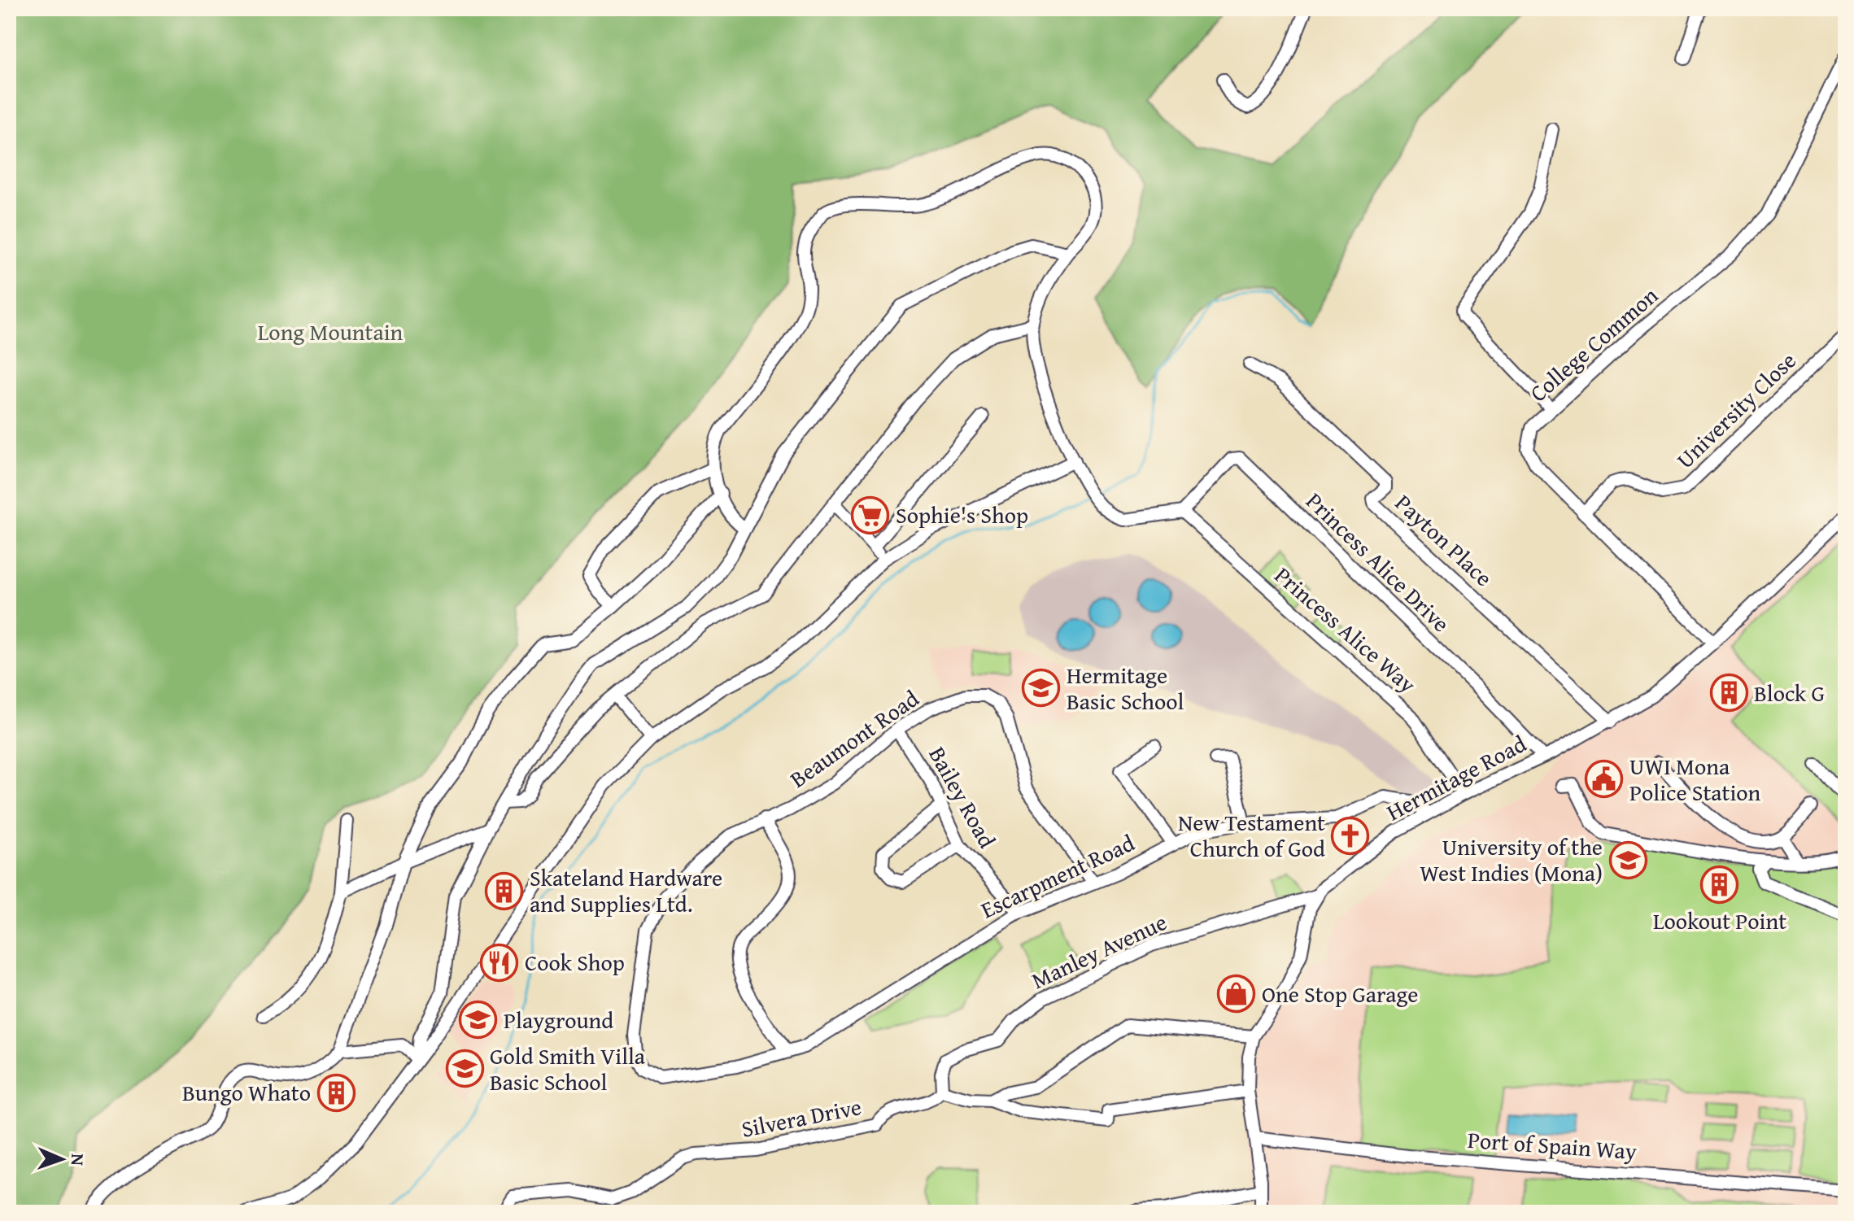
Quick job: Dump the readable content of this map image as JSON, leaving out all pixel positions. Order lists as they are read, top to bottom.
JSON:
{
  "streets": {
    "street": [
      "College Common",
      "University Close",
      "Payton Place",
      "Princess Alice Drive",
      "Princess Alice Way",
      "Beaumont Road",
      "Hermitage Road",
      "Bailey Road",
      "Escarpment Road",
      "Manley Avenue",
      "Silvera Drive",
      "Port of Spain Way"
    ]
  },
  "crossings": [
    ["College Common", "University Close"],
    ["College Common", "Hermitage Road"],
    ["Payton Place", "Hermitage Road"],
    ["Princess Alice Drive", "Princess Alice Way"],
    ["Princess Alice Drive", "Hermitage Road"],
    ["Princess Alice Way", "Hermitage Road"],
    ["Beaumont Road", "Bailey Road"],
    ["Beaumont Road", "Escarpment Road"],
    ["Hermitage Road", "Escarpment Road"],
    ["Hermitage Road", "Manley Avenue"],
    ["Hermitage Road", "Port of Spain Way"],
    ["Bailey Road", "Escarpment Road"],
    ["Manley Avenue", "Silvera Drive"]
  ],
  "parks": ["Long Mountain"],
  "places": {
    "supermarket": ["Sophie's Shop"],
    "school or university": [
      "Hermitage Basic School",
      "University of the West Indies (Mona)",
      "Playground",
      "Gold Smith Villa Basic School"
    ],
    "building": [
      "Block G",
      "Lookout Point",
      "Skateland Hardware and Supplies Ltd.",
      "Bungo Whato"
    ],
    "public building": ["UWI Mona Police Station"],
    "church": ["New Testament Church of God"],
    "restaurant": ["Cook Shop"],
    "shop": ["One Stop Garage"]
  },
  "north": "right"
}
